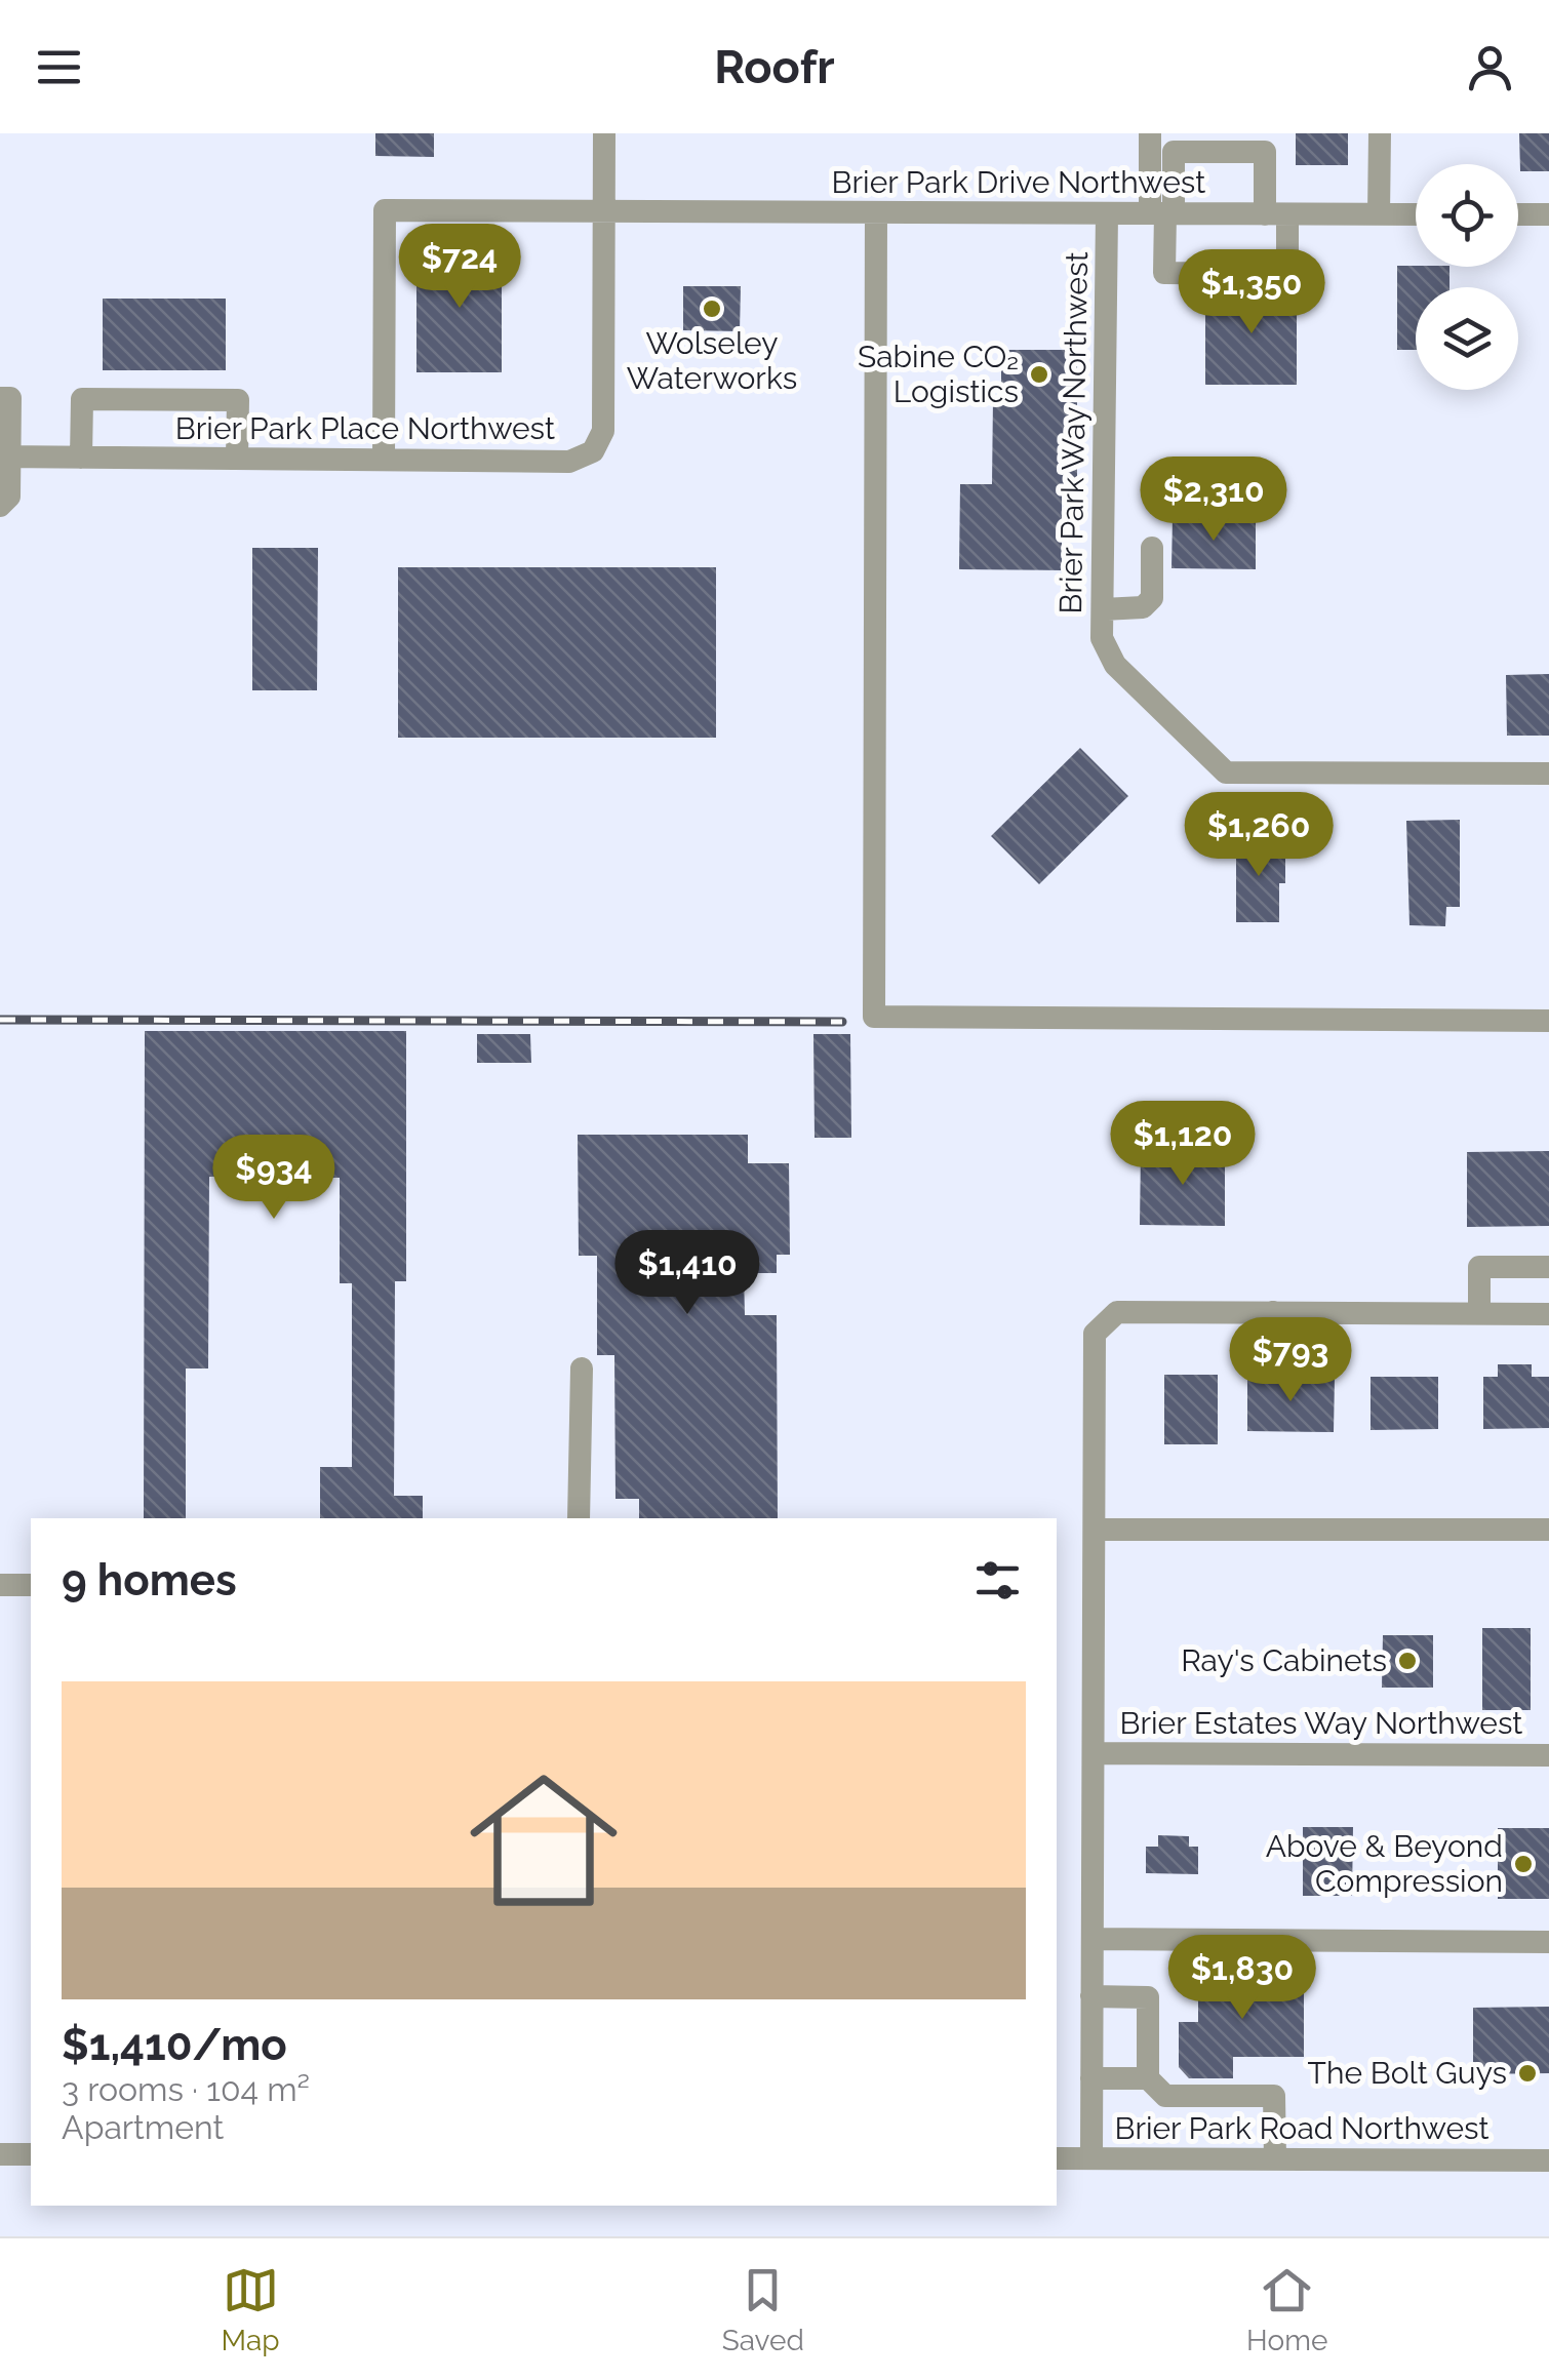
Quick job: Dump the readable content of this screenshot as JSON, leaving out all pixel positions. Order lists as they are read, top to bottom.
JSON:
{
  "streets": {
    "street": [
      "Brier Park Drive Northwest",
      "Brier Park Place Northwest",
      "Brier Park Way Northwest",
      "Brier Estates Way Northwest",
      "Brier Park Road Northwest"
    ]
  },
  "crossings": [
    ["Brier Park Drive Northwest", "Brier Park Place Northwest"],
    ["Brier Park Drive Northwest", "Brier Park Way Northwest"]
  ],
  "places": [
    "Wolseley Waterworks",
    "Sabine CO₂ Logistics",
    "Ray's Cabinets",
    "Above & Beyond Compression",
    "The Bolt Guys"
  ],
  "page": {
    "header": "Roofr",
    "price": [
      "$724",
      "$1,350",
      "$2,310",
      "$1,260",
      "$1,120",
      "$934",
      "$1,410",
      "$793",
      "$1,830"
    ],
    "heading": "9 homes",
    "list": [
      {
        "name": "$1,410/mo",
        "note": "3 rooms · 104 m² · Apartment"
      }
    ],
    "tabs": ["Map", "Saved", "Home"]
  }
}
